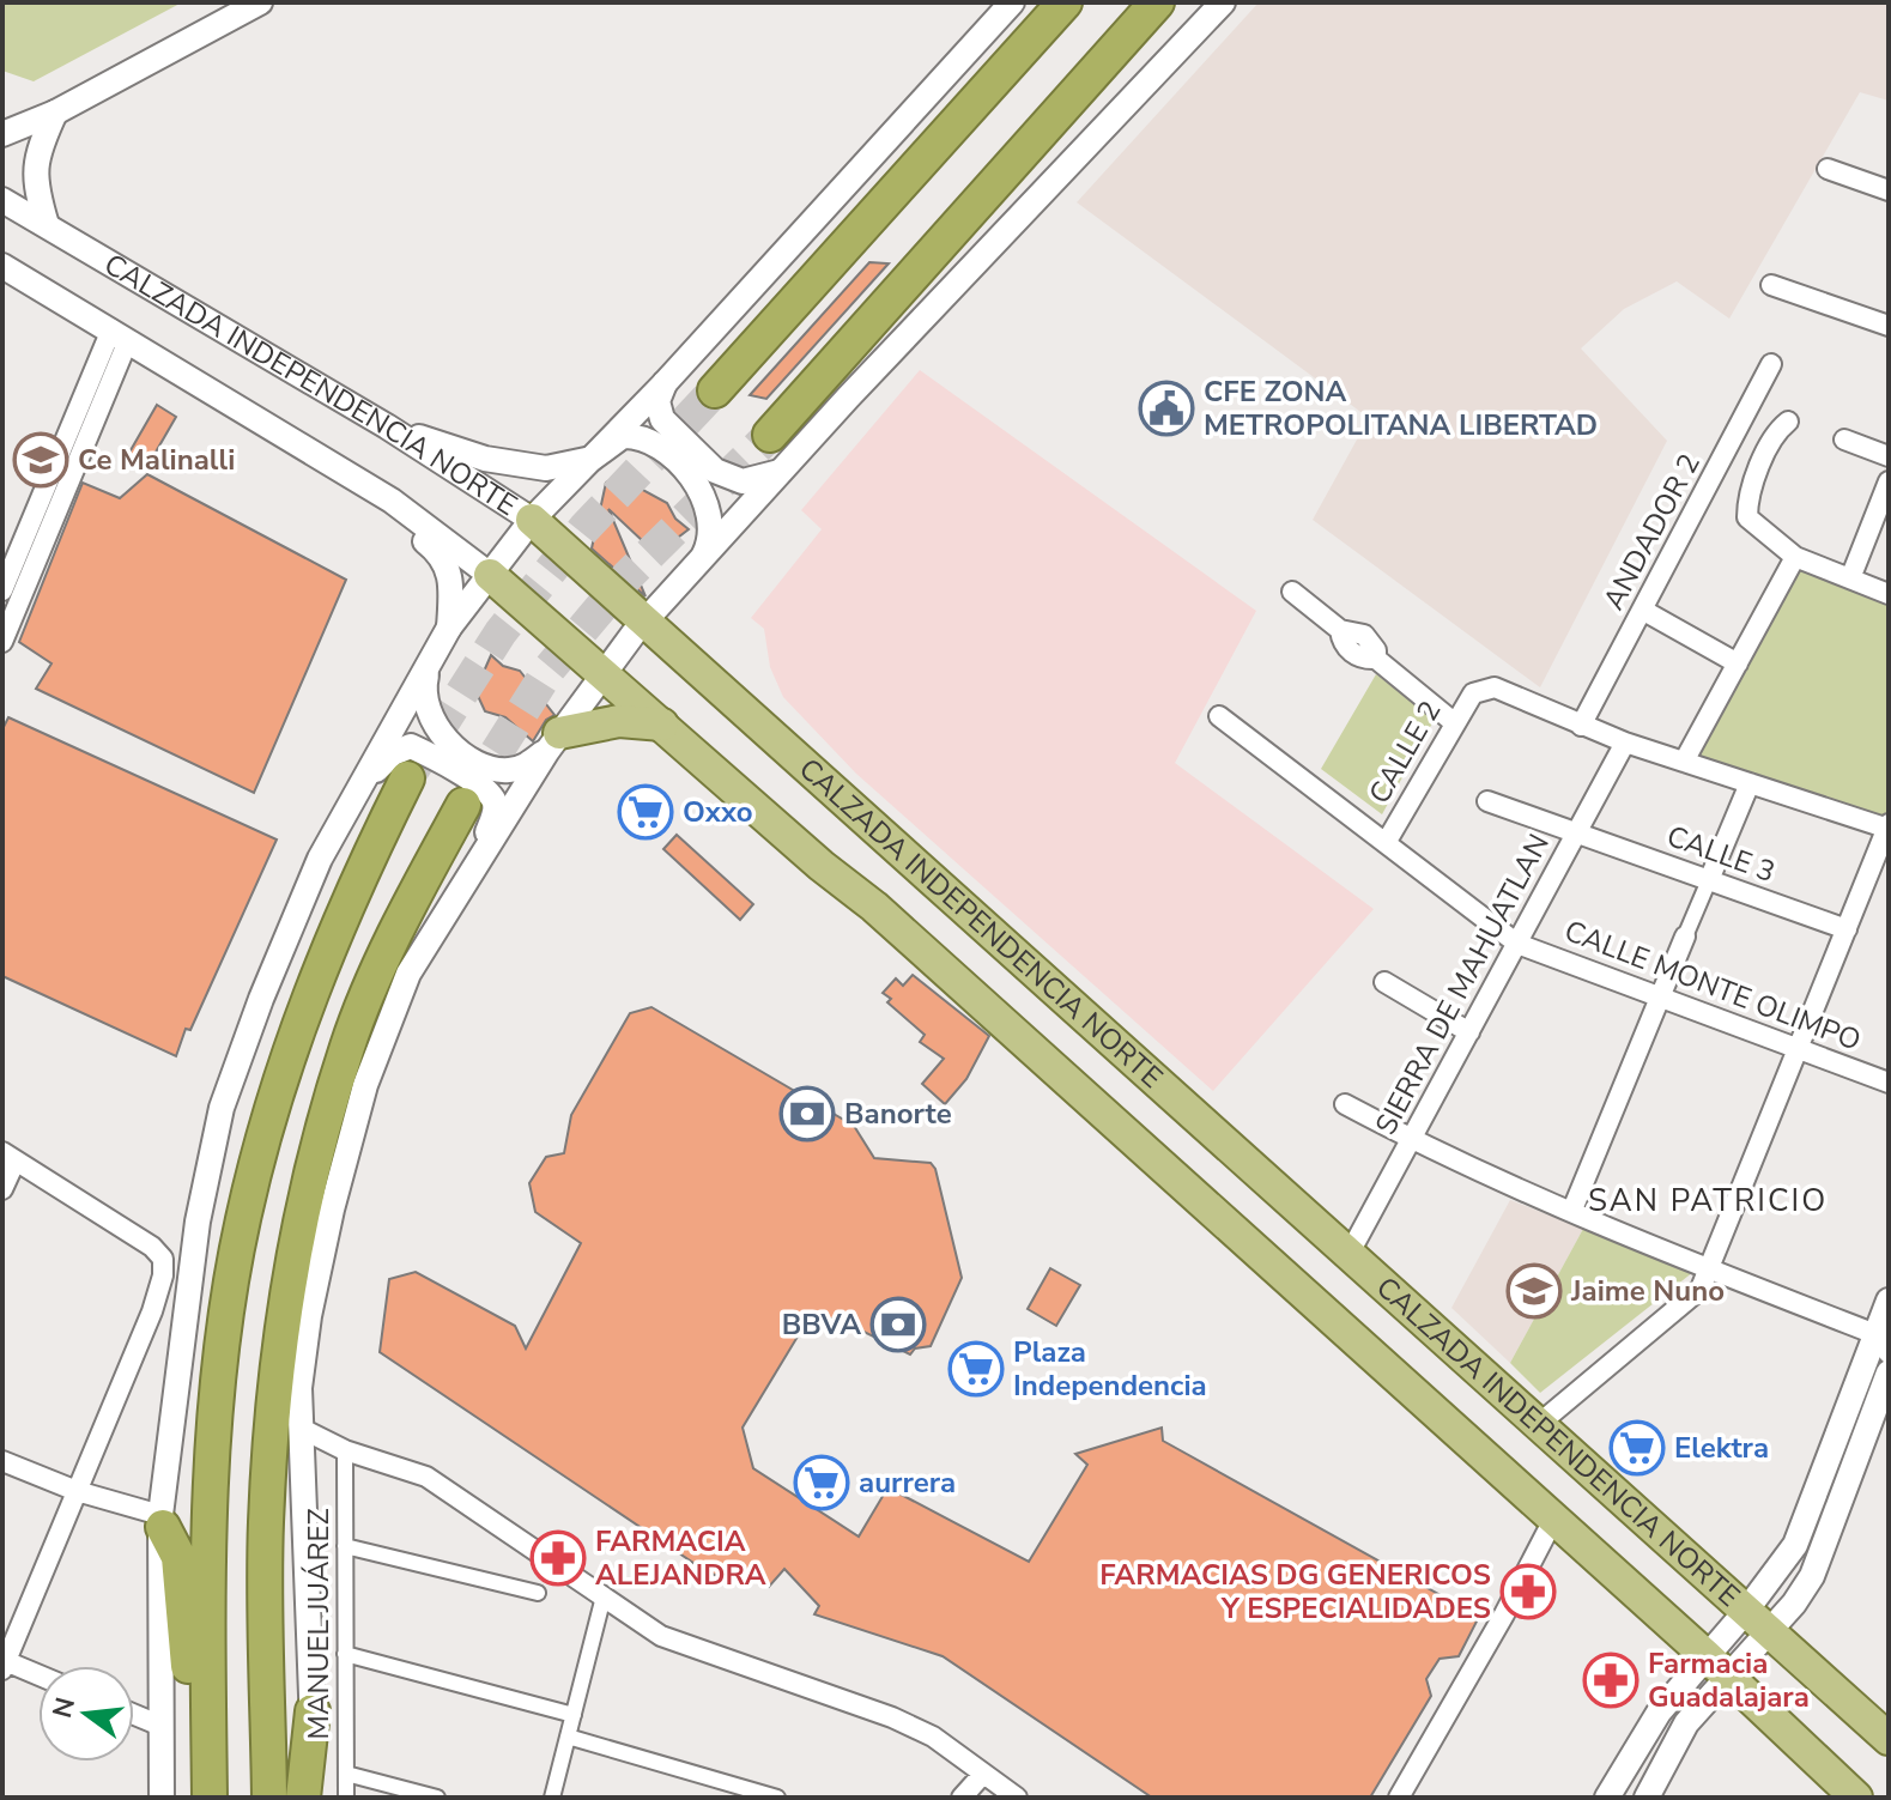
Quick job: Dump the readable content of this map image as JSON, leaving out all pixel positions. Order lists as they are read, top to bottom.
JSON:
{
  "streets": {
    "main road": ["CALZADA INDEPENDENCIA NORTE"],
    "street": [
      "ANDADOR 2",
      "CALLE 2",
      "CALLE 3",
      "SIERRA DE MAHUATLAN",
      "CALLE MONTE OLIMPO",
      "MANUEL JUÁREZ"
    ]
  },
  "crossings": [
    ["CALZADA INDEPENDENCIA NORTE", "SIERRA DE MAHUATLAN"],
    ["ANDADOR 2", "CALLE 2"],
    ["CALLE 2", "CALLE MONTE OLIMPO"],
    ["CALLE 3", "SIERRA DE MAHUATLAN"],
    ["SIERRA DE MAHUATLAN", "CALLE MONTE OLIMPO"]
  ],
  "districts": ["SAN PATRICIO"],
  "places": {
    "public building": ["CFE ZONA METROPOLITANA LIBERTAD"],
    "school or university": ["Ce Malinalli", "Jaime Nuno"],
    "supermarket": [
      "Oxxo",
      "Plaza Independencia",
      "Elektra",
      "aurrera"
    ],
    "bank": ["Banorte", "BBVA"],
    "pharmacy": ["FARMACIA ALEJANDRA", "FARMACIAS DG GENERICOS Y ESPECIALIDADES", "Farmacia Guadalajara"]
  },
  "north": "left"
}
